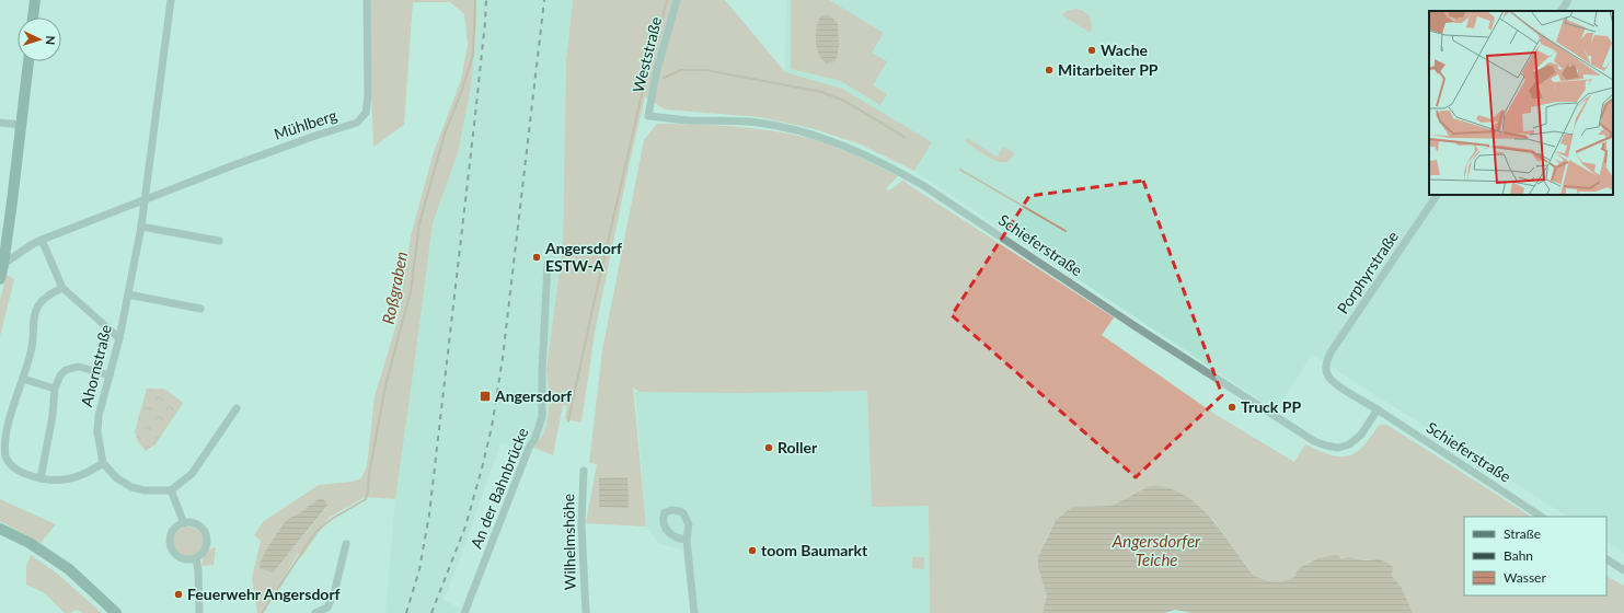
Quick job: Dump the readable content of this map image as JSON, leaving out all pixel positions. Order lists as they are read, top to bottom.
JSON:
{
  "streets": {
    "street": [
      "Weststraße",
      "Mühlberg",
      "Schieferstraße",
      "Porphyrstraße",
      "Ahornstraße",
      "An der Bahnbrücke",
      "Wilhelmshöhe"
    ]
  },
  "crossings": [
    ["Weststraße", "Schieferstraße"],
    ["Mühlberg", "Ahornstraße"],
    ["Schieferstraße", "Porphyrstraße"]
  ],
  "water": ["Roßgraben", "Angersdorfer Teiche"],
  "places": {
    "other": [
      "Wache",
      "Mitarbeiter PP",
      "Angersdorf ESTW-A",
      "Truck PP",
      "Roller",
      "toom Baumarkt",
      "Feuerwehr Angersdorf"
    ],
    "transit": ["Angersdorf"]
  },
  "legend": ["Straße", "Bahn", "Wasser"],
  "north": "right"
}
